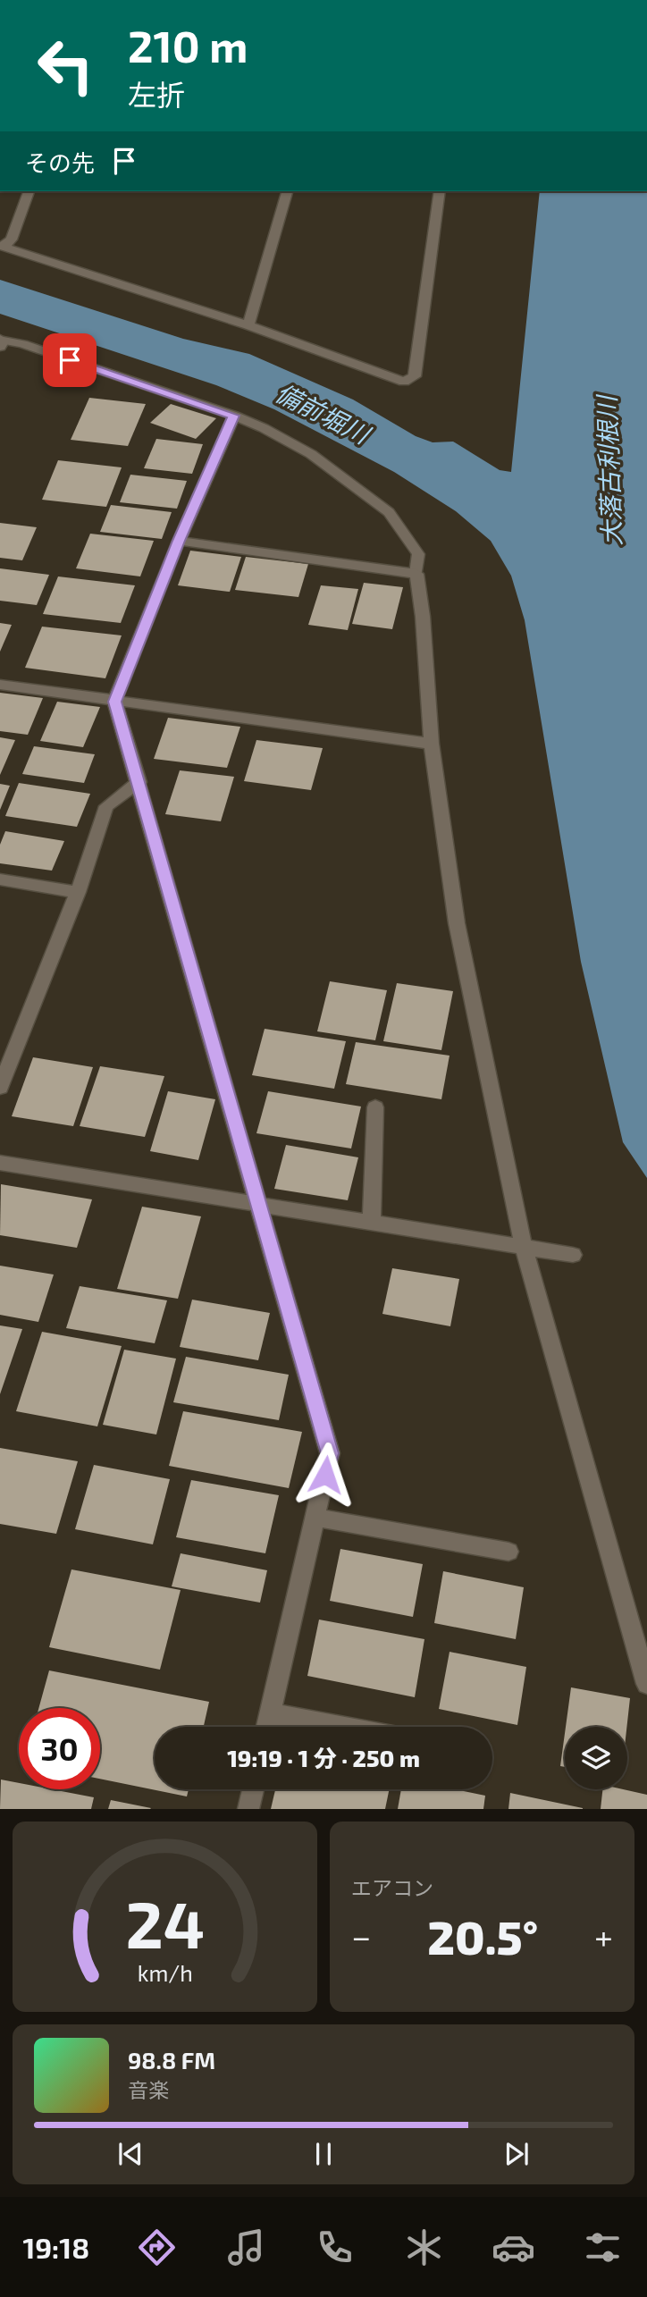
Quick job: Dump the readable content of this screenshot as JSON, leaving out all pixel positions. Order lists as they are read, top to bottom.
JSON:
{
  "water": ["備前堀川", "大落古利根川"],
  "page": {
    "turn": ["210 m", "左折"],
    "then": "その先",
    "limit": "30",
    "trip": "19:19 · 1 分 · 250 m",
    "tile": "エアコン",
    "heat": ["−", "20.5°", "+"],
    "song": ["98.8 FM", "音楽"],
    "tabs": "19:18",
    "gauge": ["24", "km/h"]
  }
}
